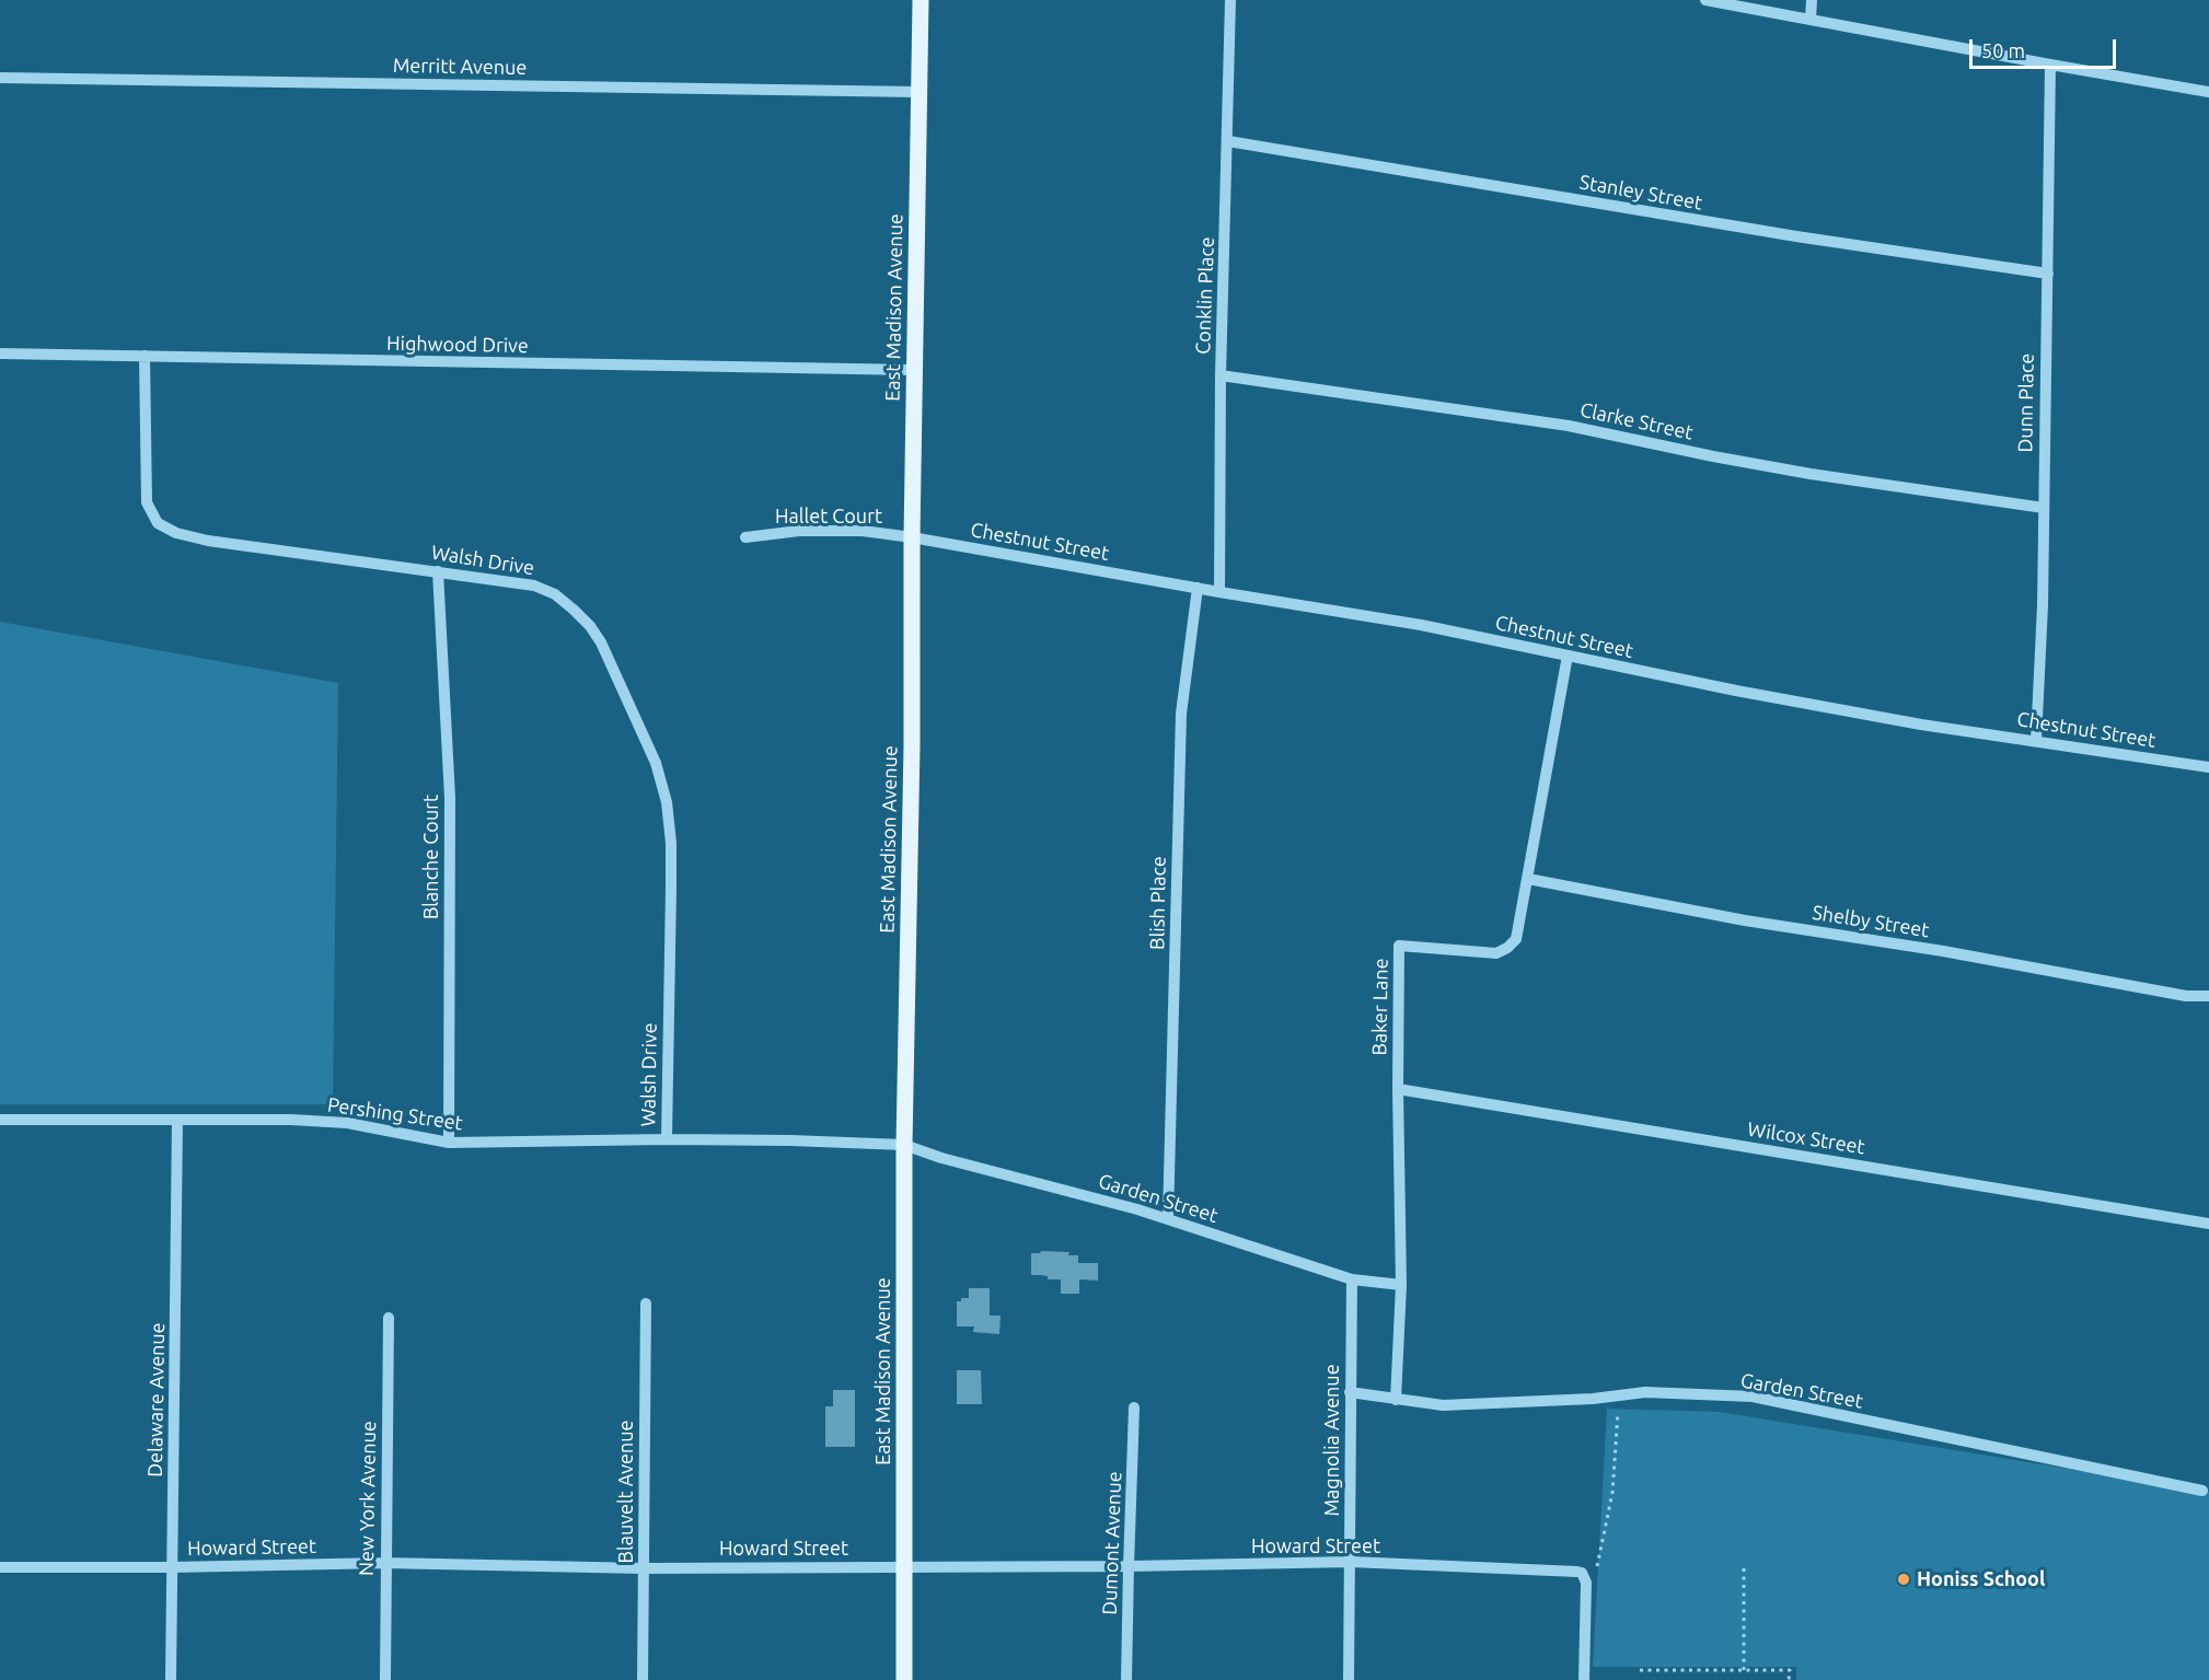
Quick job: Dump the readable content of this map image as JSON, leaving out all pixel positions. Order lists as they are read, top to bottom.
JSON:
{
  "streets": {
    "main road": ["East Madison Avenue"],
    "street": [
      "Merritt Avenue",
      "Stanley Street",
      "Conklin Place",
      "Highwood Drive",
      "Dunn Place",
      "Clarke Street",
      "Hallet Court",
      "Chestnut Street",
      "Walsh Drive",
      "Blanche Court",
      "Blish Place",
      "Shelby Street",
      "Baker Lane",
      "Pershing Street",
      "Wilcox Street",
      "Garden Street",
      "Delaware Avenue",
      "Magnolia Avenue",
      "Blauvelt Avenue",
      "New York Avenue",
      "Dumont Avenue",
      "Howard Street"
    ]
  },
  "crossings": [
    ["Merritt Avenue", "East Madison Avenue"],
    ["Stanley Street", "Conklin Place"],
    ["Stanley Street", "Dunn Place"],
    ["Conklin Place", "Clarke Street"],
    ["Conklin Place", "Chestnut Street"],
    ["East Madison Avenue", "Highwood Drive"],
    ["East Madison Avenue", "Hallet Court"],
    ["East Madison Avenue", "Chestnut Street"],
    ["East Madison Avenue", "Pershing Street"],
    ["East Madison Avenue", "Garden Street"],
    ["East Madison Avenue", "Howard Street"],
    ["Highwood Drive", "Walsh Drive"],
    ["Dunn Place", "Clarke Street"],
    ["Dunn Place", "Chestnut Street"],
    ["Hallet Court", "Chestnut Street"],
    ["Chestnut Street", "Blish Place"],
    ["Chestnut Street", "Baker Lane"],
    ["Walsh Drive", "Blanche Court"],
    ["Walsh Drive", "Pershing Street"],
    ["Blanche Court", "Pershing Street"],
    ["Blish Place", "Garden Street"],
    ["Shelby Street", "Baker Lane"],
    ["Baker Lane", "Wilcox Street"],
    ["Baker Lane", "Garden Street"],
    ["Pershing Street", "Garden Street"],
    ["Pershing Street", "Delaware Avenue"],
    ["Garden Street", "Magnolia Avenue"],
    ["Delaware Avenue", "Howard Street"],
    ["Magnolia Avenue", "Howard Street"],
    ["Blauvelt Avenue", "Howard Street"],
    ["New York Avenue", "Howard Street"],
    ["Dumont Avenue", "Howard Street"]
  ],
  "places": ["Honiss School"],
  "scale_bar": "50 m"
}
